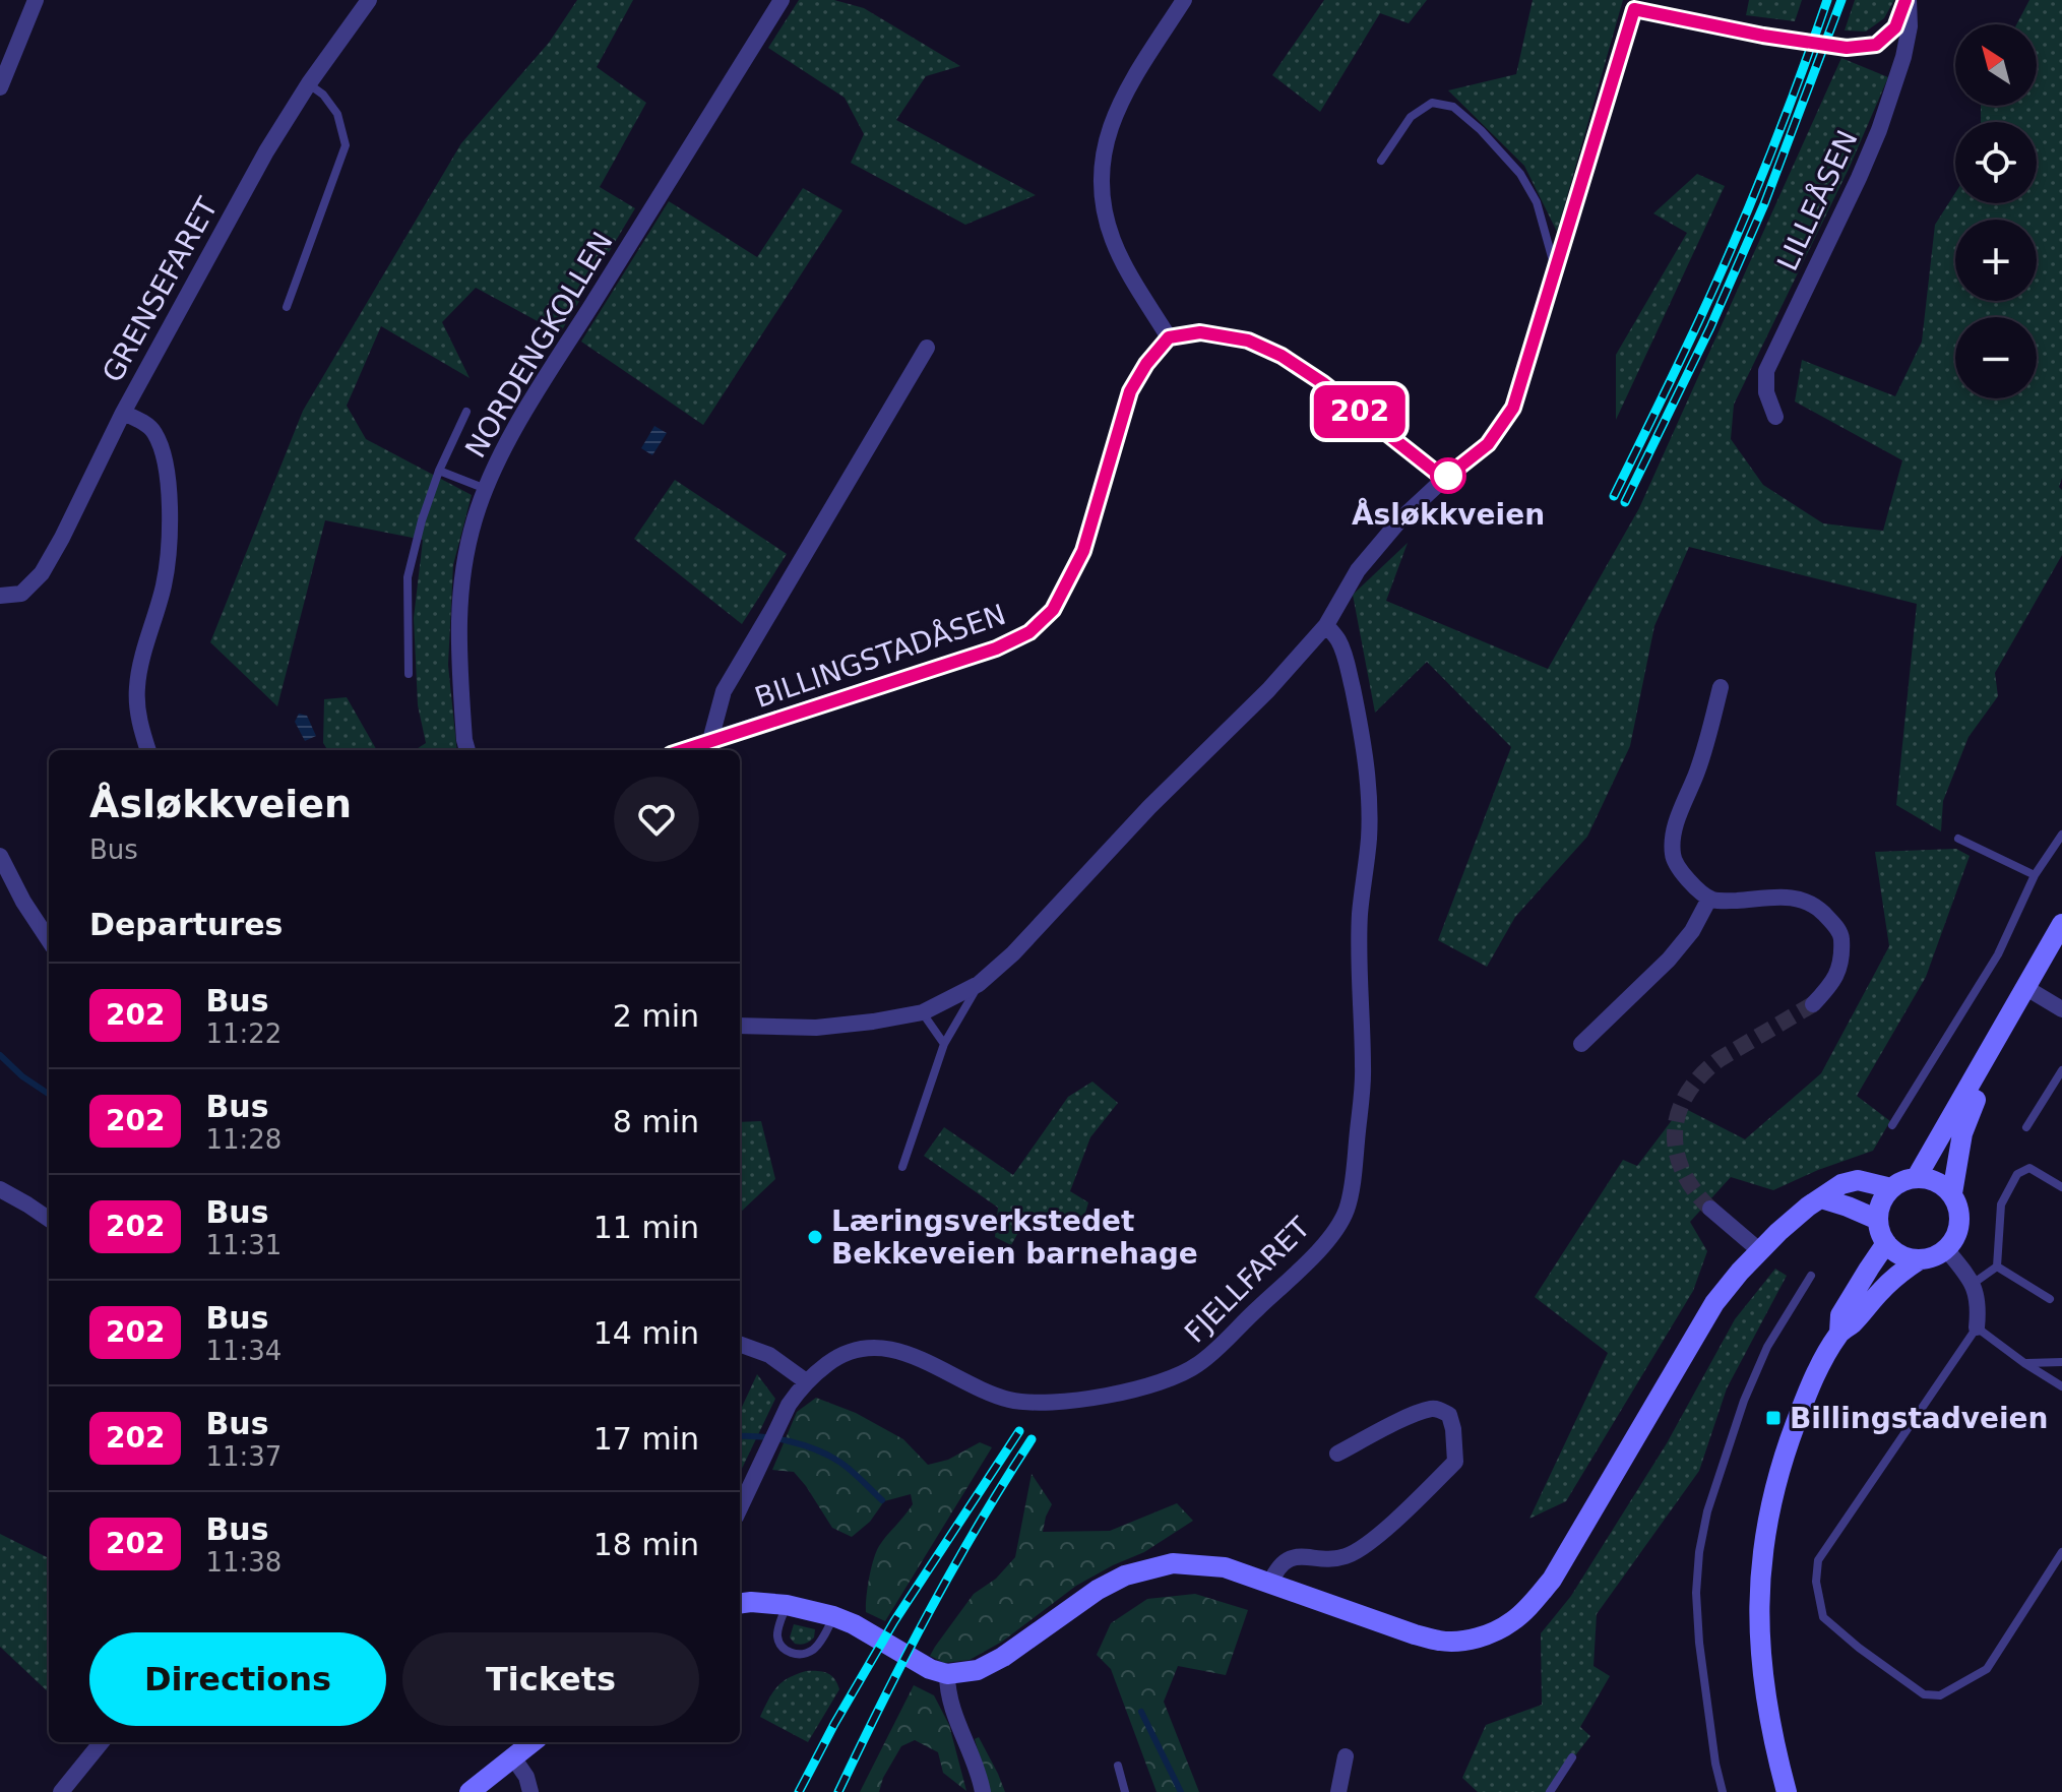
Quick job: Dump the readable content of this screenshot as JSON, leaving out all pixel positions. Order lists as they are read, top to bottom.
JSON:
{
  "streets": {
    "street": [
      "LILLEÅSEN",
      "GRENSEFARET",
      "NORDENGKOLLEN",
      "BILLINGSTADÅSEN",
      "FJELLFARET"
    ]
  },
  "places": {
    "other": ["Åsløkkveien", "Læringsverkstedet Bekkeveien barnehage"],
    "transit": ["Billingstadveien"]
  },
  "lines": ["bus line 202"],
  "north": "top left",
  "page": {
    "on_map": "202",
    "map_buttons": ["+", "−"],
    "heading": [
      ["Åsløkkveien", "Bus"],
      "Departures"
    ],
    "list": [
      {
        "mark": "202",
        "name": "Bus",
        "note": "11:22",
        "value": "2 min"
      },
      {
        "mark": "202",
        "name": "Bus",
        "note": "11:28",
        "value": "8 min"
      },
      {
        "mark": "202",
        "name": "Bus",
        "note": "11:31",
        "value": "11 min"
      },
      {
        "mark": "202",
        "name": "Bus",
        "note": "11:34",
        "value": "14 min"
      },
      {
        "mark": "202",
        "name": "Bus",
        "note": "11:37",
        "value": "17 min"
      },
      {
        "mark": "202",
        "name": "Bus",
        "note": "11:38",
        "value": "18 min"
      }
    ],
    "buttons": ["Directions", "Tickets"]
  }
}
